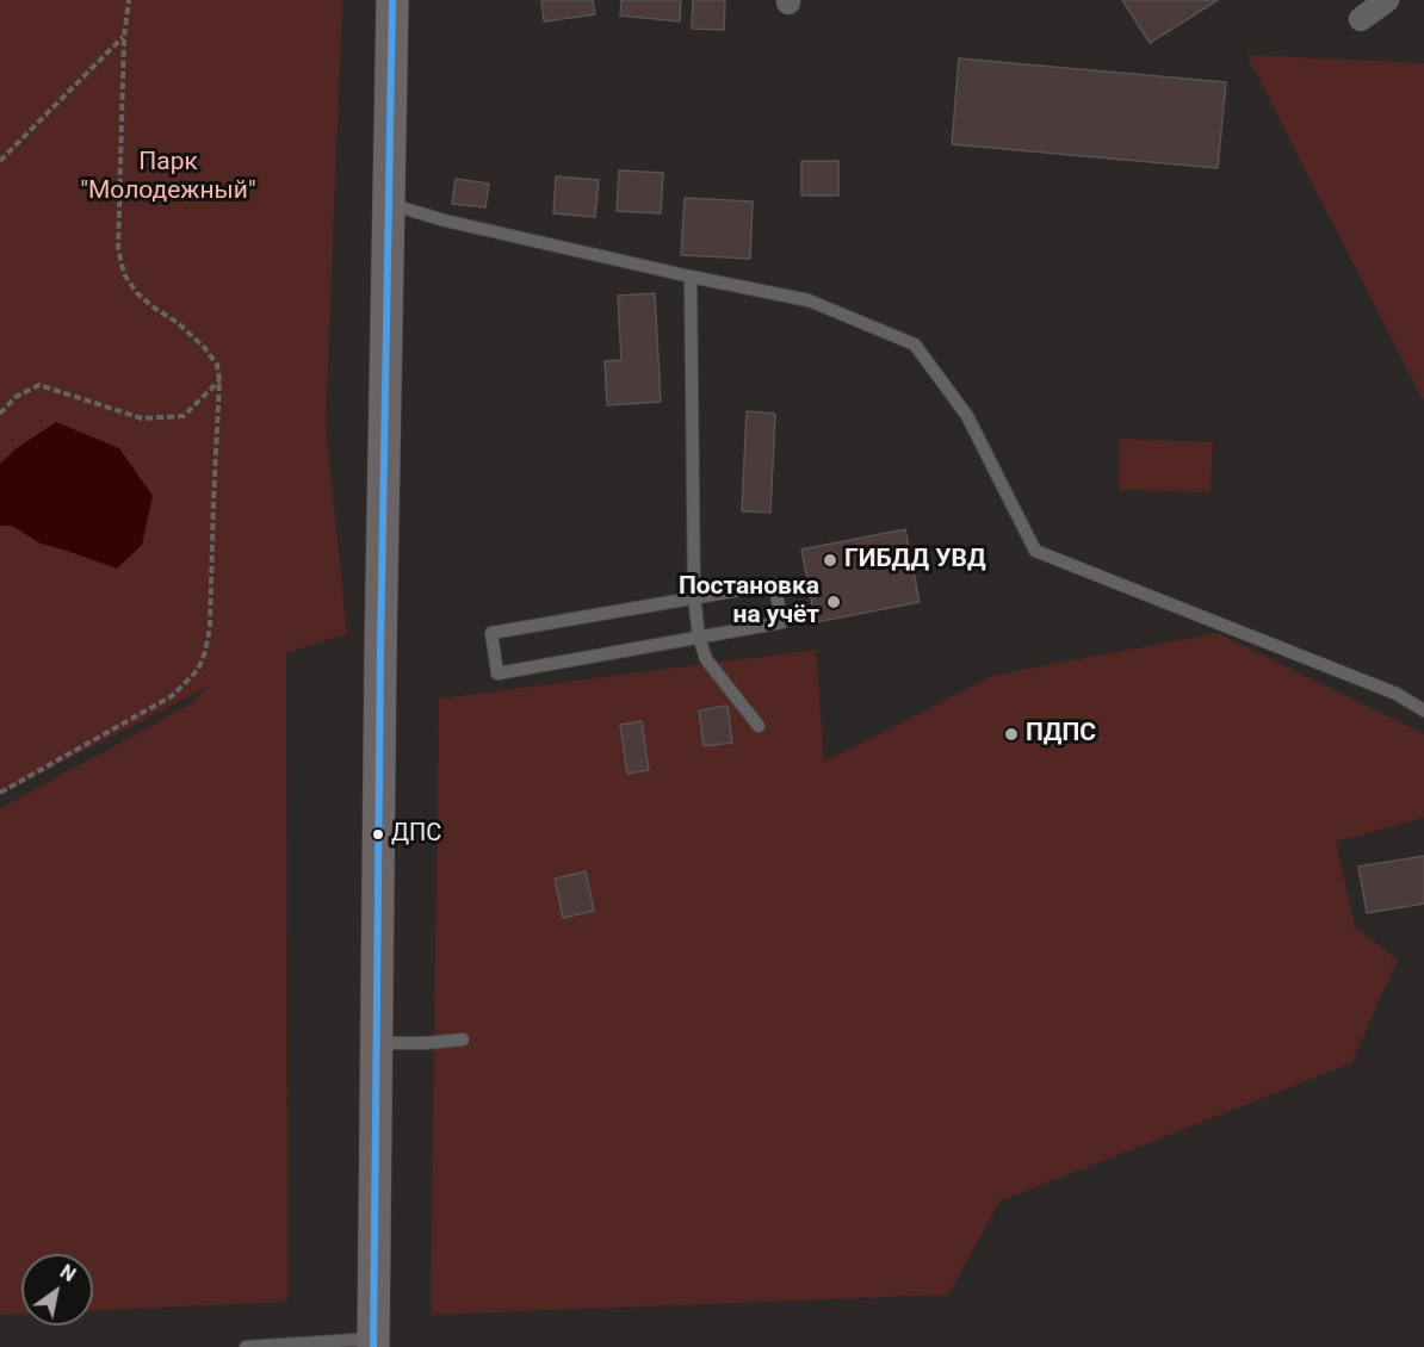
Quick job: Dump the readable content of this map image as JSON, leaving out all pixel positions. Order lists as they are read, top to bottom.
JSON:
{
  "parks": ["Парк \"Молодежный\""],
  "places": [
    "ГИБДД УВД",
    "Постановка на учёт",
    "ПДПС",
    "ДПС"
  ],
  "north": "top right"
}
